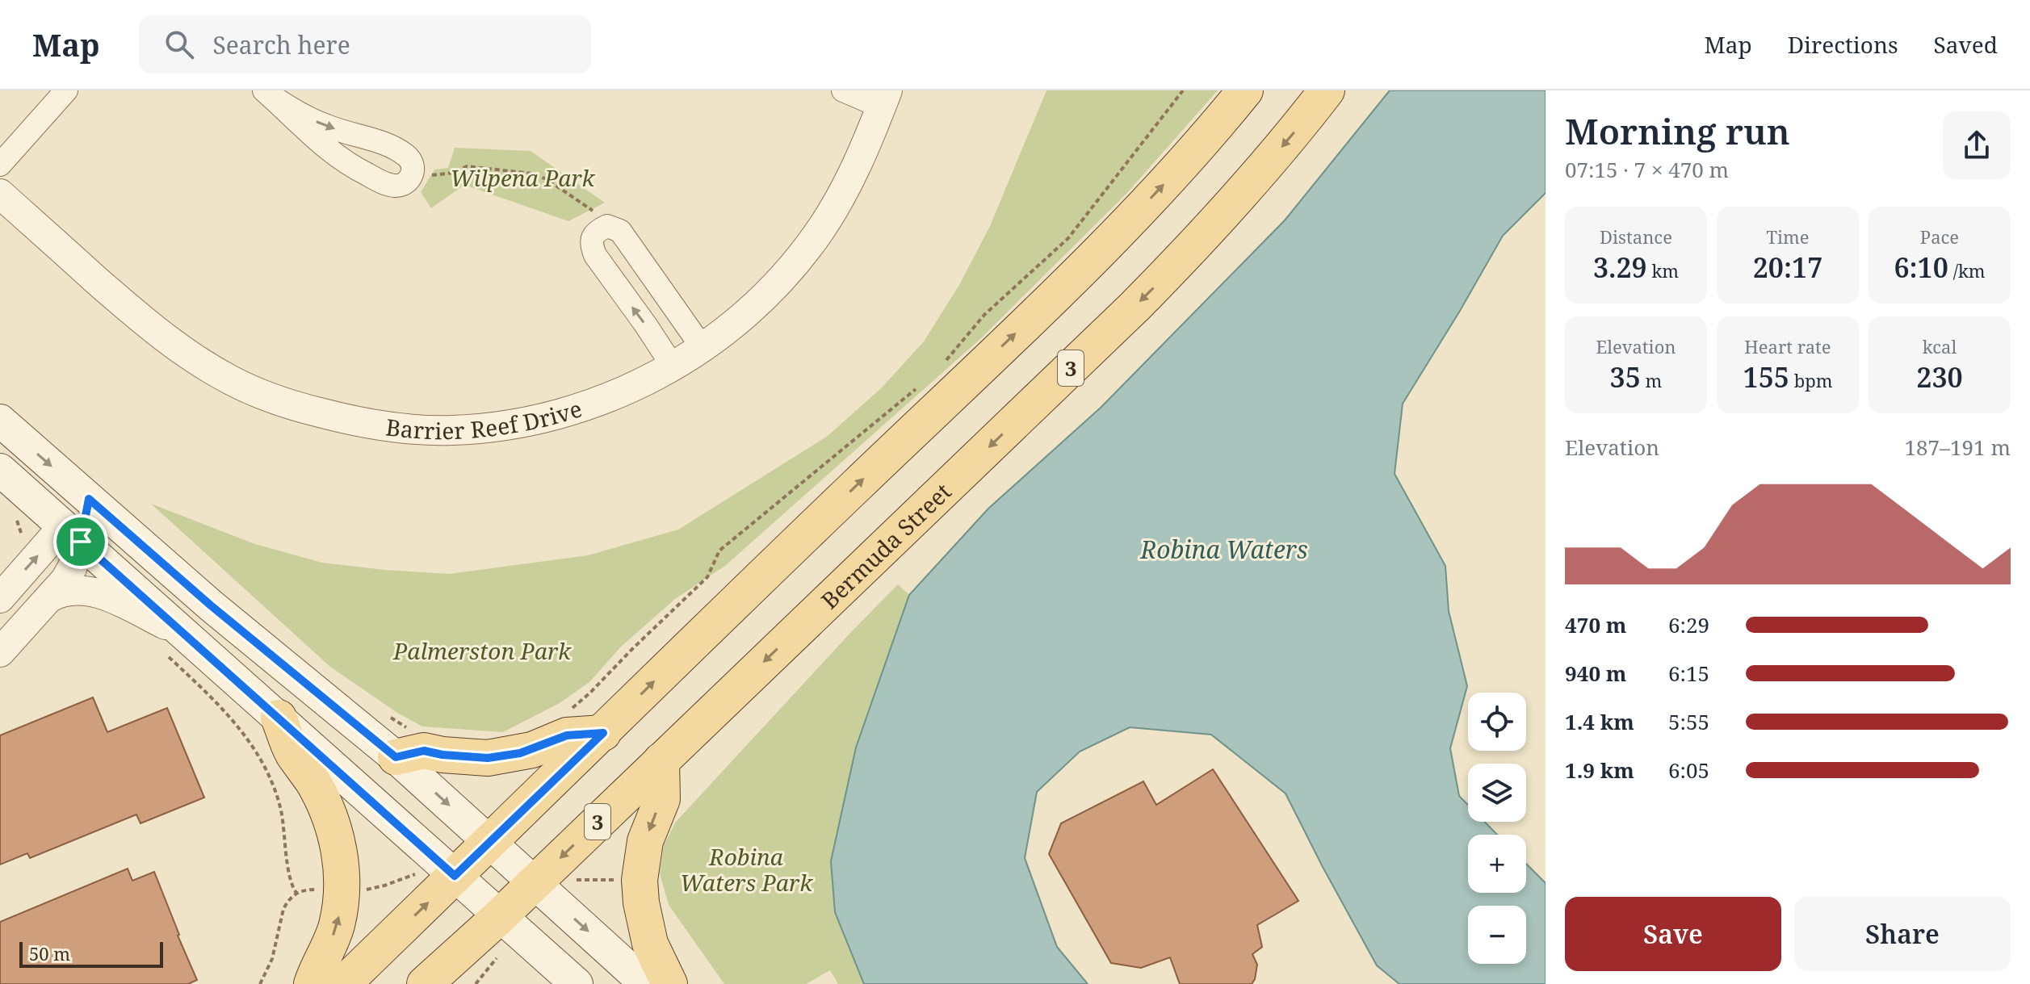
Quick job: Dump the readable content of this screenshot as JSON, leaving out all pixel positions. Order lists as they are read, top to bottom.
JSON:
{
  "streets": {
    "main road": ["3", "Bermuda Street"],
    "street": ["Barrier Reef Drive"]
  },
  "water": ["Robina Waters"],
  "parks": ["Wilpena Park", "Palmerston Park", "Robina Waters Park"],
  "scale_bar": "50 m",
  "page": {
    "header": "Map",
    "search": "Search here",
    "nav": ["Map", "Directions", "Saved"],
    "heading": ["Morning run", "07:15 · 7 × 470 m"],
    "stats": [
      ["Distance", "3.29 km"],
      ["Time", "20:17"],
      ["Pace", "6:10 /km"],
      ["Elevation", "35 m"],
      ["Heart rate", "155 bpm"],
      ["kcal", "230"]
    ],
    "chart": ["Elevation", "187–191 m"],
    "list": [
      {
        "name": "470 m",
        "note": "6:29"
      },
      {
        "name": "940 m",
        "note": "6:15"
      },
      {
        "name": "1.4 km",
        "note": "5:55"
      },
      {
        "name": "1.9 km",
        "note": "6:05"
      }
    ],
    "map_buttons": ["+", "−"],
    "buttons": ["Save", "Share"],
    "scale": "50 m"
  }
}
